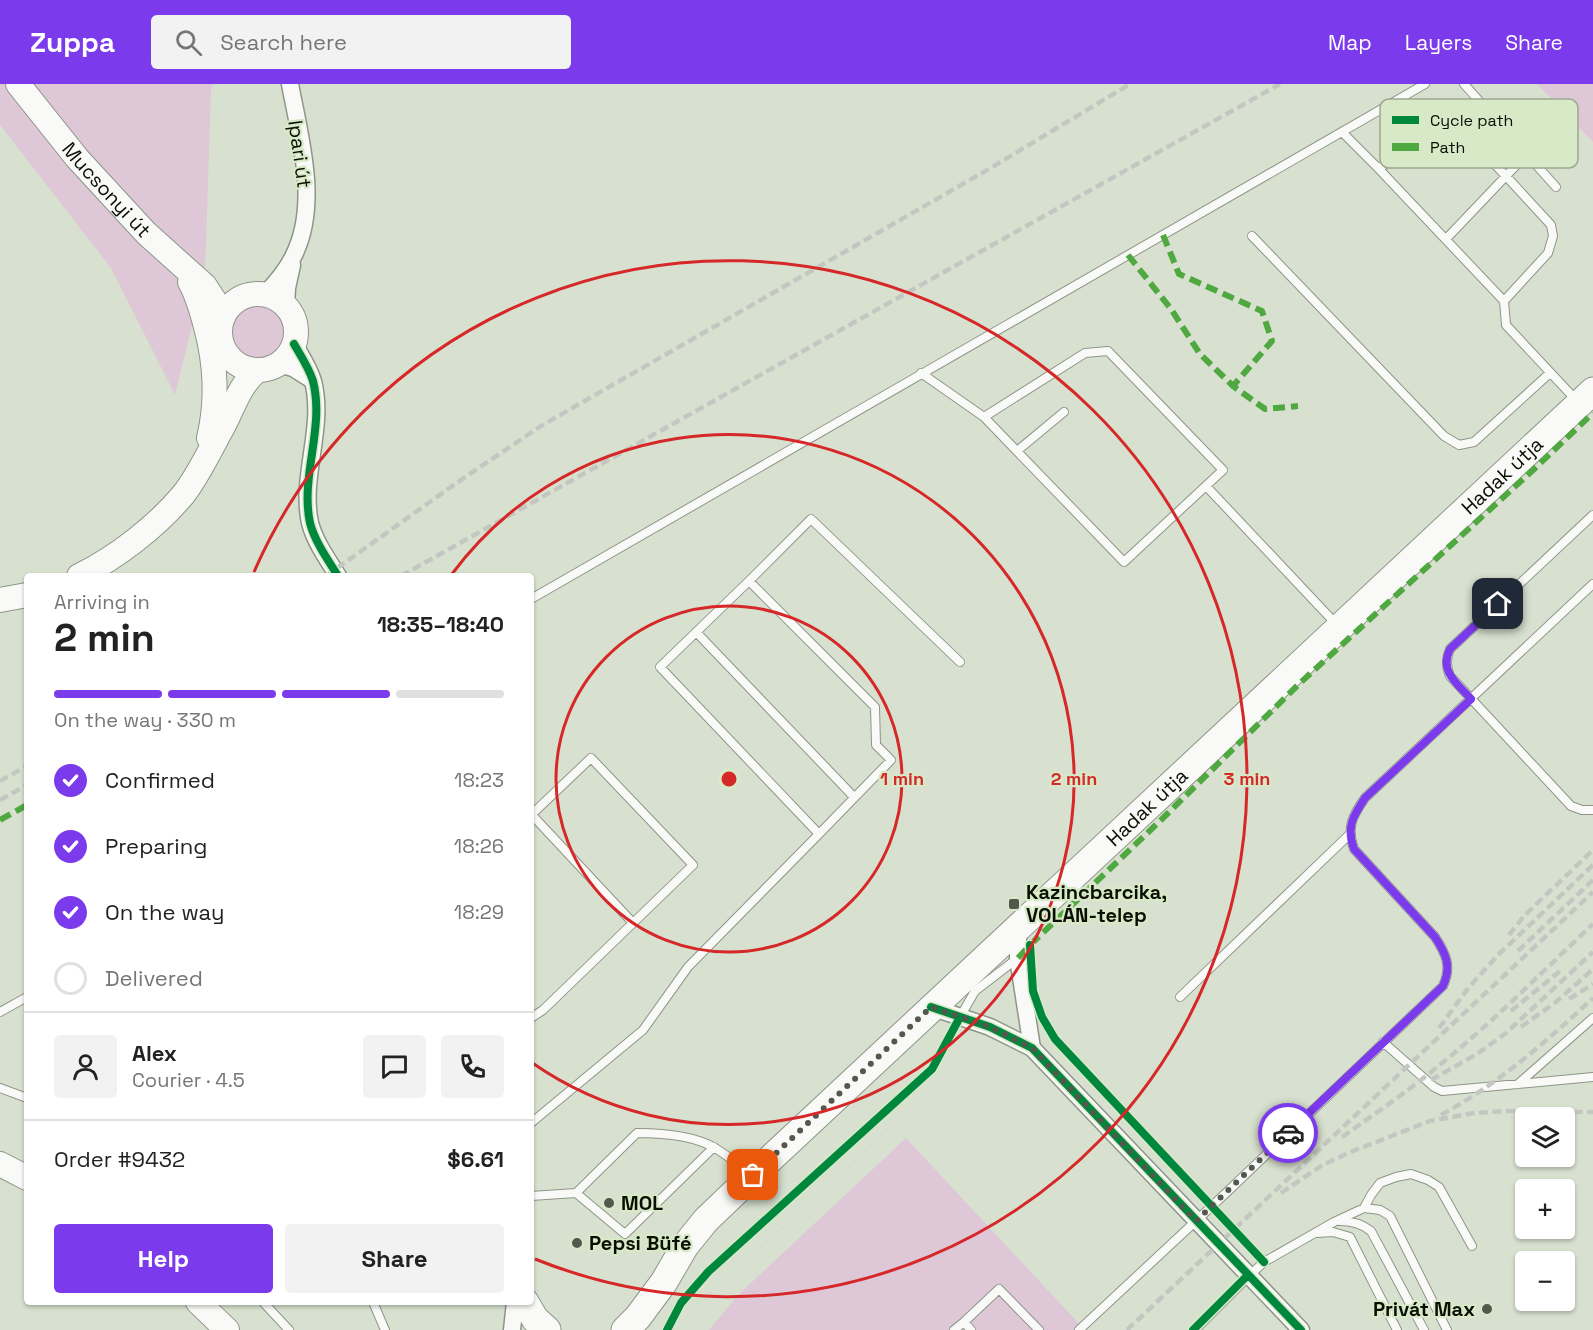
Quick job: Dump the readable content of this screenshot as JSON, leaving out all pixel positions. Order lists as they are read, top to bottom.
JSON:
{
  "streets": {
    "main road": ["Mucsonyi út", "Hadak útja"],
    "street": ["Ipari út"]
  },
  "crossings": [
    ["Ipari út", "Mucsonyi út"]
  ],
  "places": {
    "transit": ["Kazincbarcika, VOLÁN-telep"],
    "other": ["MOL", "Pepsi Büfé", "Privát Max"]
  },
  "legend": ["Cycle path", "Path"],
  "page": {
    "header": "Zuppa",
    "search": "Search here",
    "nav": ["Map", "Layers", "Share"],
    "heading": ["2 min", "Arriving in", "18:35–18:40"],
    "panel": [
      "Alex",
      "Courier · 4.5",
      "Order #9432",
      "$6.61"
    ],
    "bar": "On the way · 330 m",
    "list": [
      ["Confirmed", "18:23"],
      ["Preparing", "18:26"],
      ["On the way", "18:29"],
      "Delivered"
    ],
    "map_buttons": ["+", "−"],
    "buttons": ["Help", "Share"]
  },
  "rings": ["1 min", "2 min", "3 min"]
}
